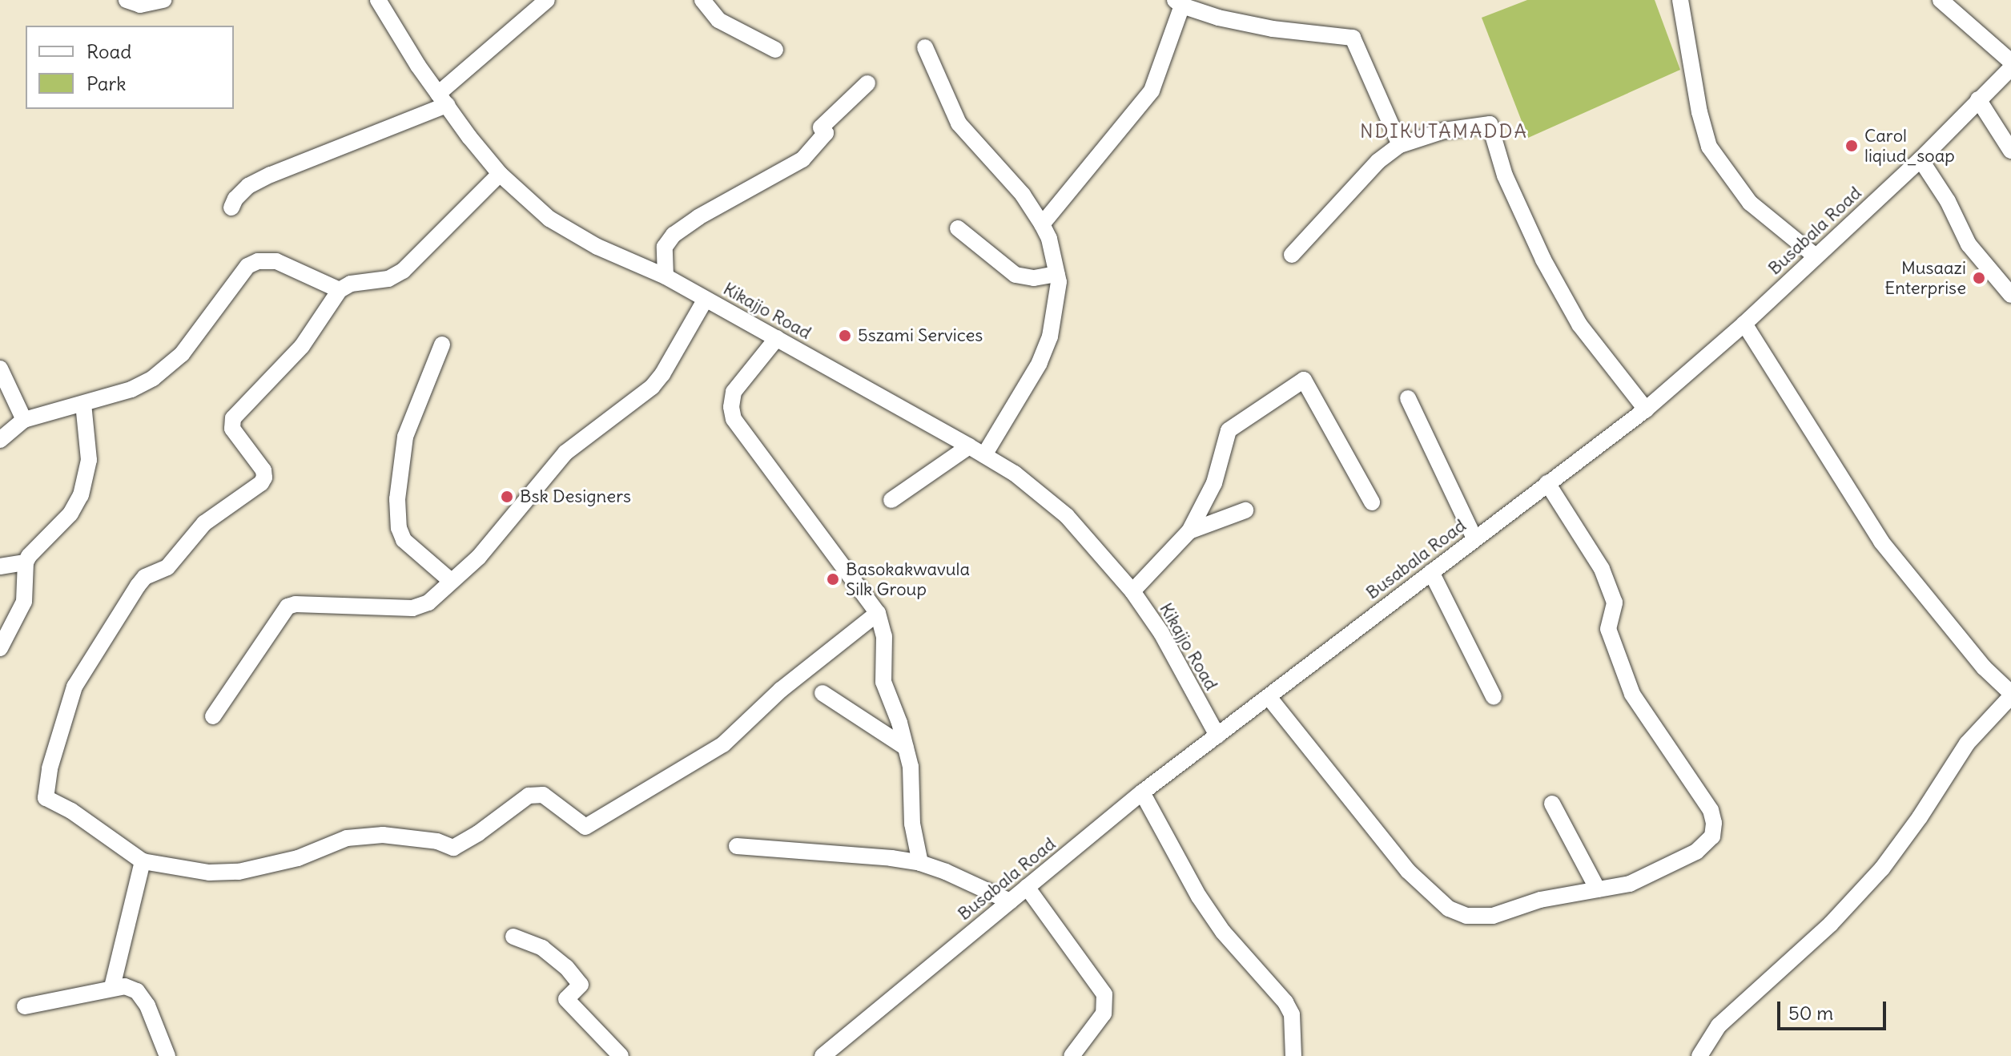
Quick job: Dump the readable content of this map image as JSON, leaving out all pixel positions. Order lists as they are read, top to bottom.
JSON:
{
  "streets": {
    "street": ["Busabala Road", "Kikajjo Road"]
  },
  "crossings": [
    ["Busabala Road", "Kikajjo Road"]
  ],
  "districts": ["NDIKUTAMADDA"],
  "places": [
    "Carol liqiud_soap",
    "Musaazi Enterprise",
    "5szami Services",
    "Bsk Designers",
    "Basokakwavula Silk Group"
  ],
  "legend": ["Road", "Park"],
  "scale_bar": "50 m"
}
